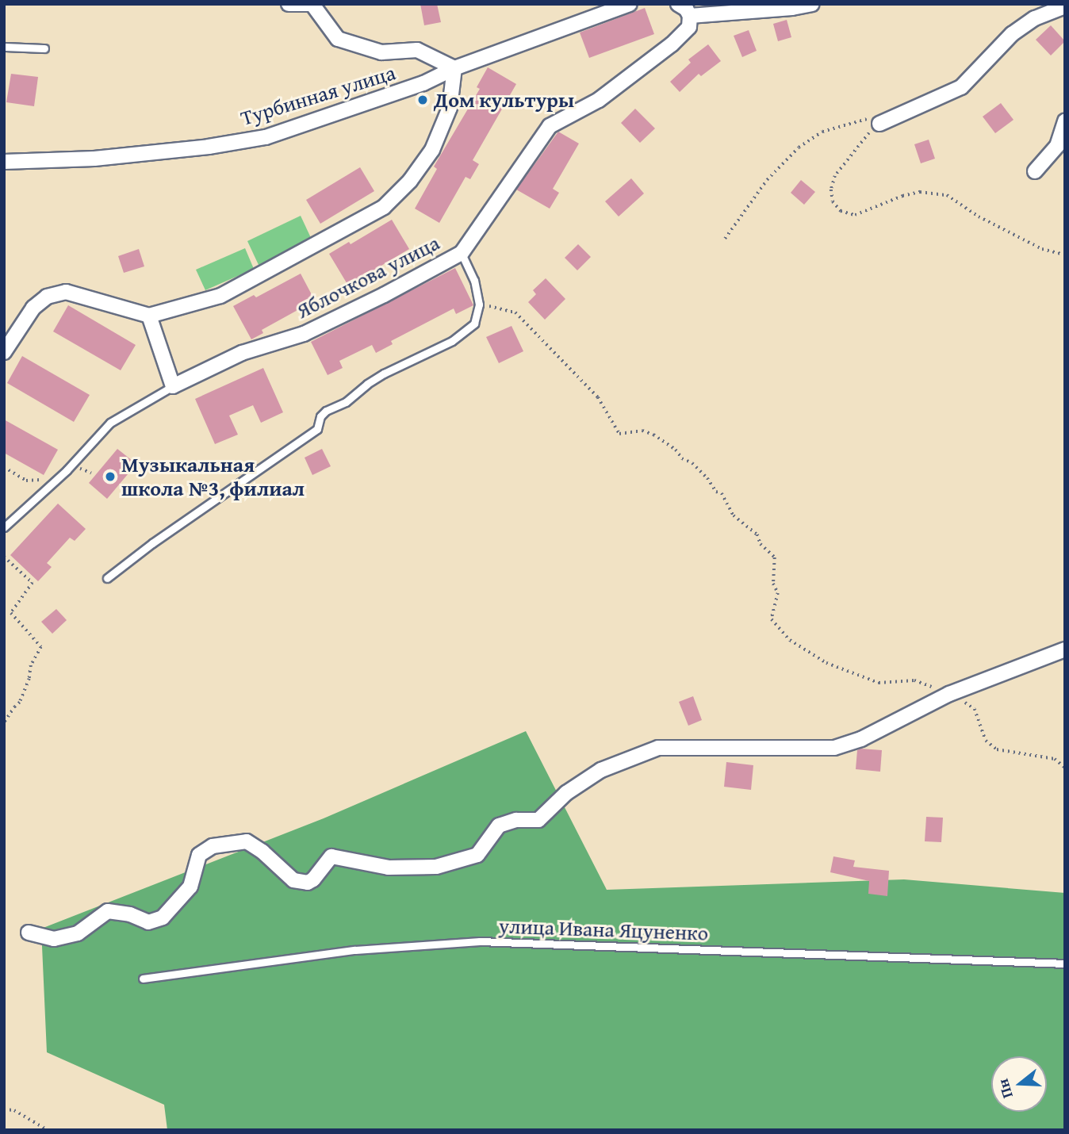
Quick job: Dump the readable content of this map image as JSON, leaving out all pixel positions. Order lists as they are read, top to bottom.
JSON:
{
  "streets": {
    "street": ["Турбинная улица", "Яблочкова улица"],
    "lane": ["улица Ивана Яцуненко"]
  },
  "places": ["Дом культуры", "Музыкальная школа №3, филиал"],
  "north": "left"
}
